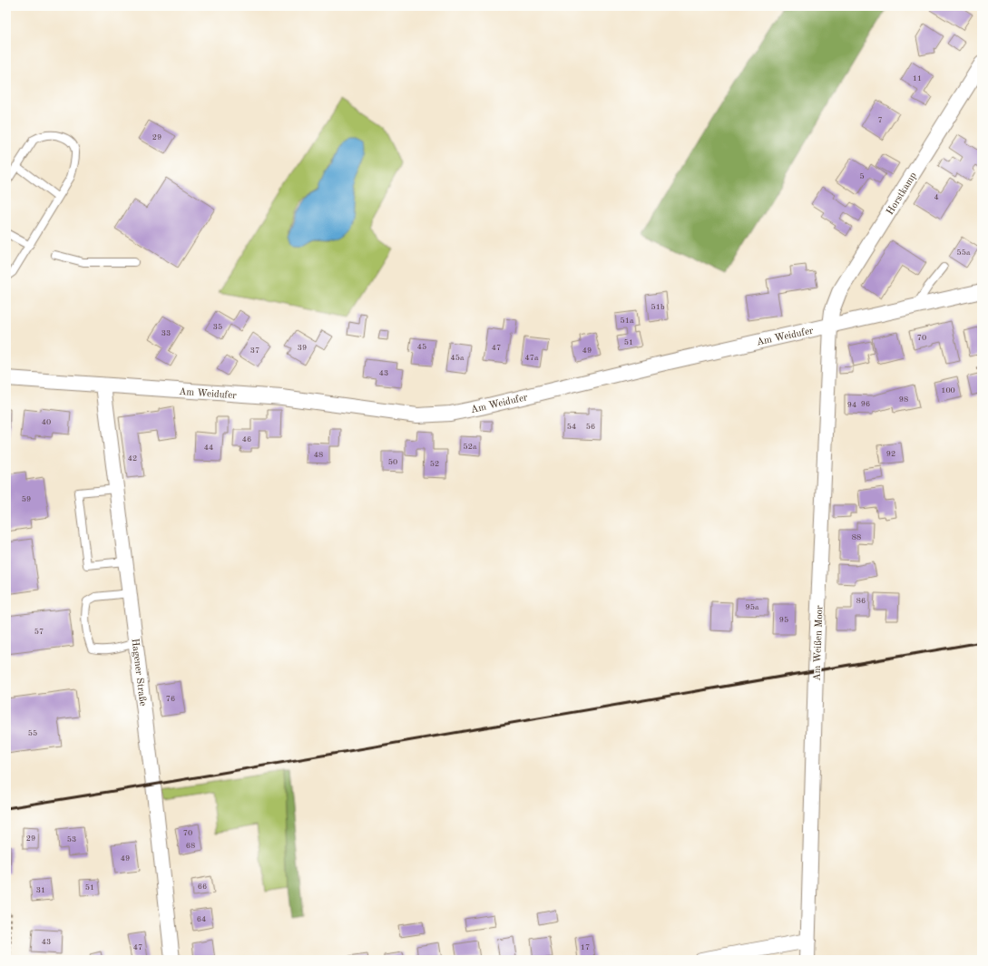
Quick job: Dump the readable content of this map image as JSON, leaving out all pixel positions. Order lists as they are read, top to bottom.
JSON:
{
  "streets": {
    "street": [
      "Horstkamp",
      "Am Weidufer",
      "Am Weißen Moor",
      "Hagener Straße"
    ]
  },
  "crossings": [
    ["Horstkamp", "Am Weidufer"],
    ["Horstkamp", "Am Weißen Moor"],
    ["Am Weidufer", "Am Weißen Moor"],
    ["Am Weidufer", "Hagener Straße"]
  ],
  "house_numbers": [
    "11",
    "7",
    "29",
    "5",
    "4",
    "55a",
    "51b",
    "51a",
    "35",
    "33",
    "70",
    "51",
    "45",
    "39",
    "47",
    "37",
    "49",
    "45a",
    "47a",
    "43",
    "100",
    "98",
    "96",
    "94",
    "40",
    "54",
    "56",
    "46",
    "52a",
    "44",
    "92",
    "48",
    "42",
    "50",
    "52",
    "59",
    "88",
    "86",
    "95a",
    "95",
    "57",
    "76",
    "55",
    "70",
    "29",
    "53",
    "68",
    "49",
    "66",
    "51",
    "31",
    "64",
    "43",
    "47",
    "17"
  ]
}
